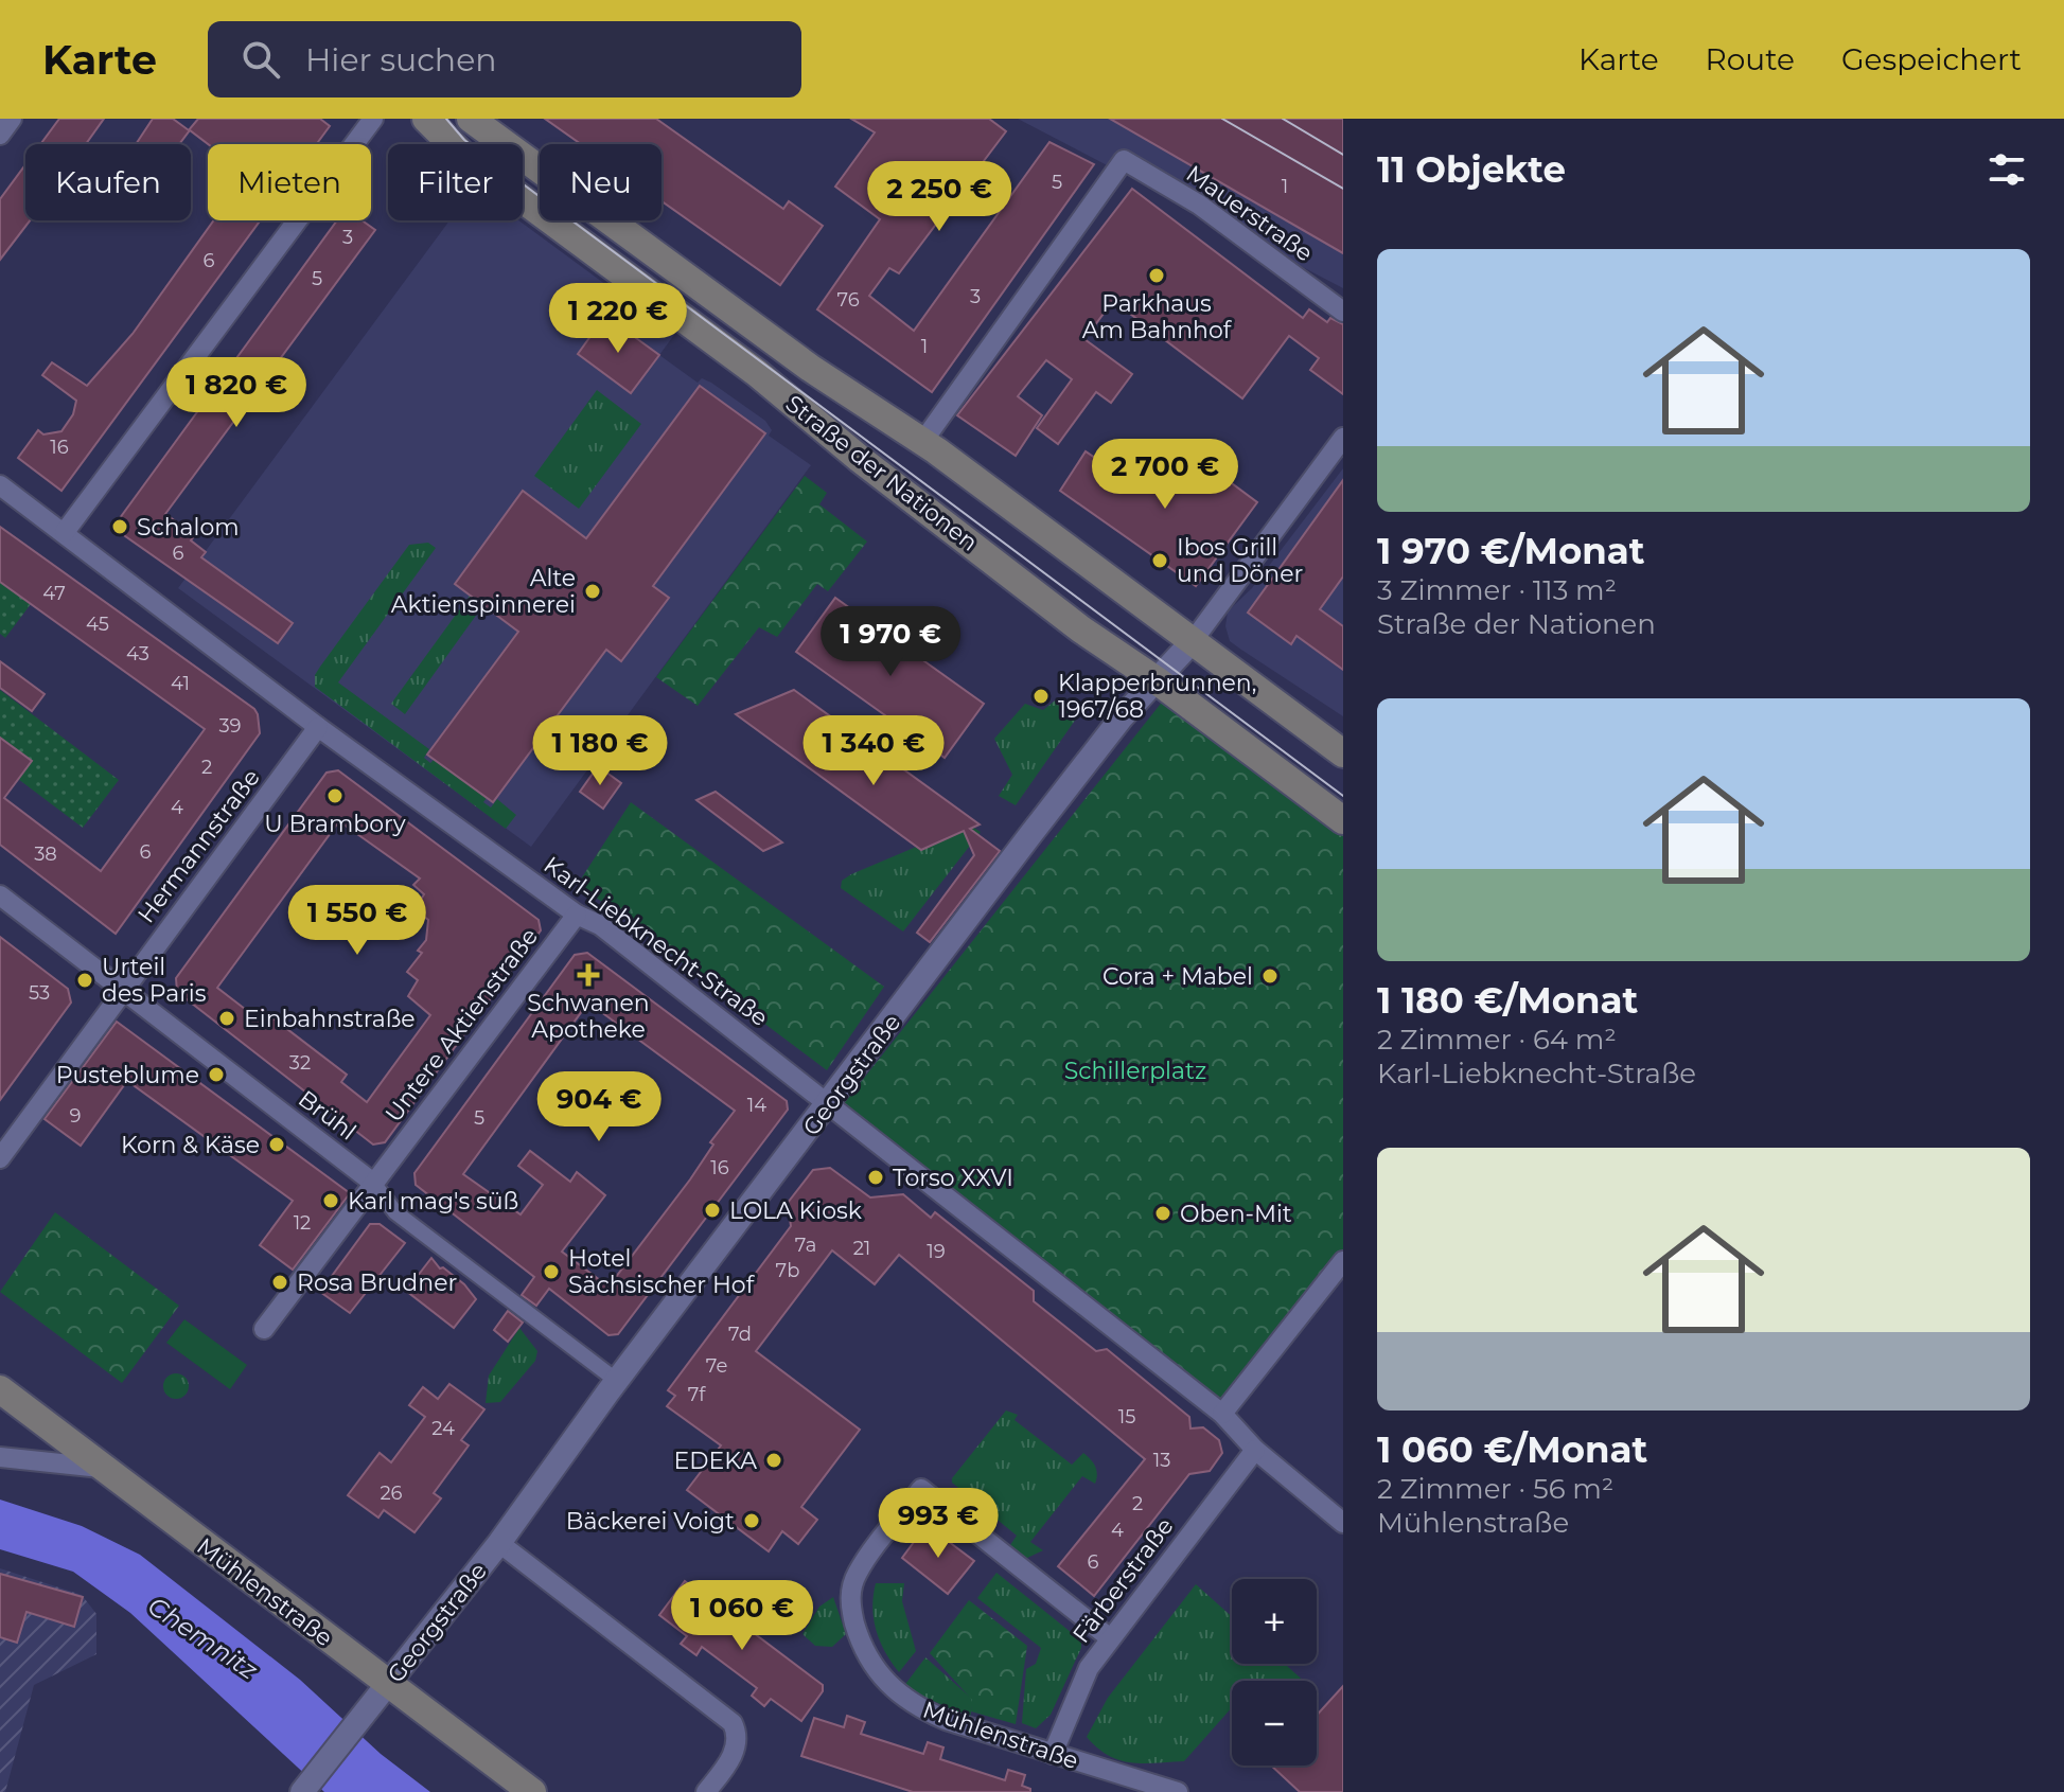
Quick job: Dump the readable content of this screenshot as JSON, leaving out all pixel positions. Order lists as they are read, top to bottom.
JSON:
{
  "streets": {
    "main road": ["Straße der Nationen", "Mühlenstraße"],
    "street": [
      "Mauerstraße",
      "Hermannstraße",
      "Karl-Liebknecht-Straße",
      "Untere Aktienstraße",
      "Georgstraße",
      "Brühl",
      "Färberstraße"
    ]
  },
  "crossings": [
    ["Mauerstraße", "Straße der Nationen"],
    ["Straße der Nationen", "Georgstraße"],
    ["Hermannstraße", "Karl-Liebknecht-Straße"],
    ["Hermannstraße", "Brühl"],
    ["Karl-Liebknecht-Straße", "Untere Aktienstraße"],
    ["Karl-Liebknecht-Straße", "Georgstraße"],
    ["Karl-Liebknecht-Straße", "Färberstraße"],
    ["Untere Aktienstraße", "Brühl"],
    ["Georgstraße", "Brühl"],
    ["Georgstraße", "Mühlenstraße"],
    ["Färberstraße", "Mühlenstraße"]
  ],
  "water": ["Chemnitz"],
  "parks": ["Schillerplatz"],
  "places": {
    "other": [
      "Parkhaus Am Bahnhof",
      "Schalom",
      "Ibos Grill und Döner",
      "Alte Aktienspinnerei",
      "Klapperbrunnen, 1967/68",
      "U Brambory",
      "Cora + Mabel",
      "Urteil des Paris",
      "Einbahnstraße",
      "Pusteblume",
      "Korn & Käse",
      "Torso XXVI",
      "Karl mag's süß",
      "LOLA Kiosk",
      "Oben-Mit",
      "Hotel Sächsischer Hof",
      "Rosa Brudner",
      "EDEKA",
      "Bäckerei Voigt"
    ],
    "health": ["Schwanen Apotheke"]
  },
  "house_numbers": [
    "5",
    "1",
    "3",
    "6",
    "5",
    "3",
    "76",
    "1",
    "16",
    "6",
    "47",
    "45",
    "43",
    "41",
    "39",
    "2",
    "4",
    "6",
    "38",
    "53",
    "32",
    "14",
    "9",
    "5",
    "16",
    "12",
    "7a",
    "21",
    "19",
    "7b",
    "7d",
    "7e",
    "7f",
    "15",
    "24",
    "13",
    "26",
    "2",
    "4",
    "6"
  ],
  "page": {
    "header": "Karte",
    "search": "Hier suchen",
    "nav": ["Karte", "Route", "Gespeichert"],
    "heading": "11 Objekte",
    "chip": [
      "Kaufen",
      "Mieten",
      "Filter",
      "Neu"
    ],
    "price": [
      "2 250 €",
      "1 220 €",
      "1 820 €",
      "2 700 €",
      "1 970 €",
      "1 180 €",
      "1 340 €",
      "1 550 €",
      "904 €",
      "993 €",
      "1 060 €"
    ],
    "list": [
      {
        "name": "1 970 €/Monat",
        "note": "3 Zimmer · 113 m² · Straße der Nationen"
      },
      {
        "name": "1 180 €/Monat",
        "note": "2 Zimmer · 64 m² · Karl-Liebknecht-Straße"
      },
      {
        "name": "1 060 €/Monat",
        "note": "2 Zimmer · 56 m² · Mühlenstraße"
      }
    ],
    "map_buttons": ["+", "−"]
  }
}
